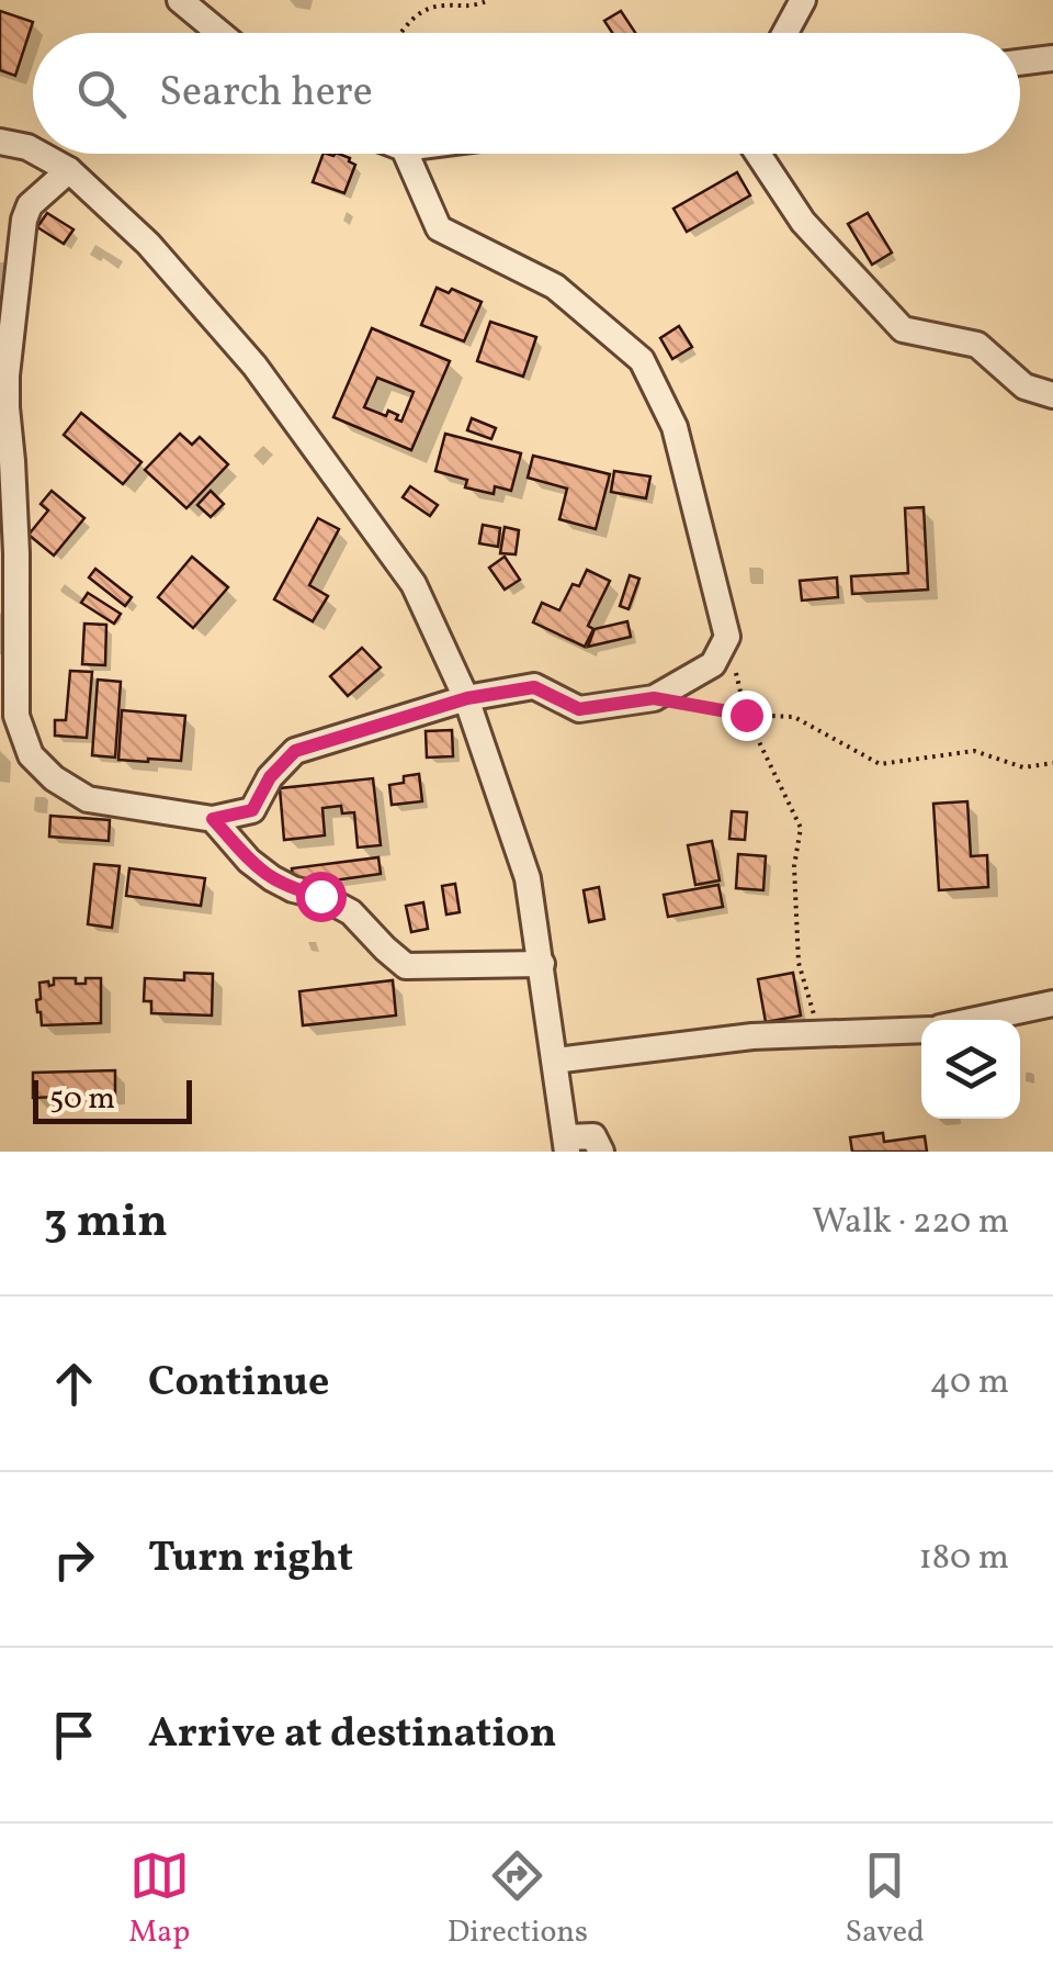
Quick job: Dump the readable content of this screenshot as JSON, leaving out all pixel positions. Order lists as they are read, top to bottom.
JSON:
{
  "scale_bar": "50 m",
  "page": {
    "search": "Search here",
    "scale": "50 m",
    "heading": ["3 min", "Walk · 220 m"],
    "list": [
      ["Continue", "40 m"],
      ["Turn right", "180 m"],
      "Arrive at destination"
    ],
    "nav": ["Map", "Directions", "Saved"]
  }
}
